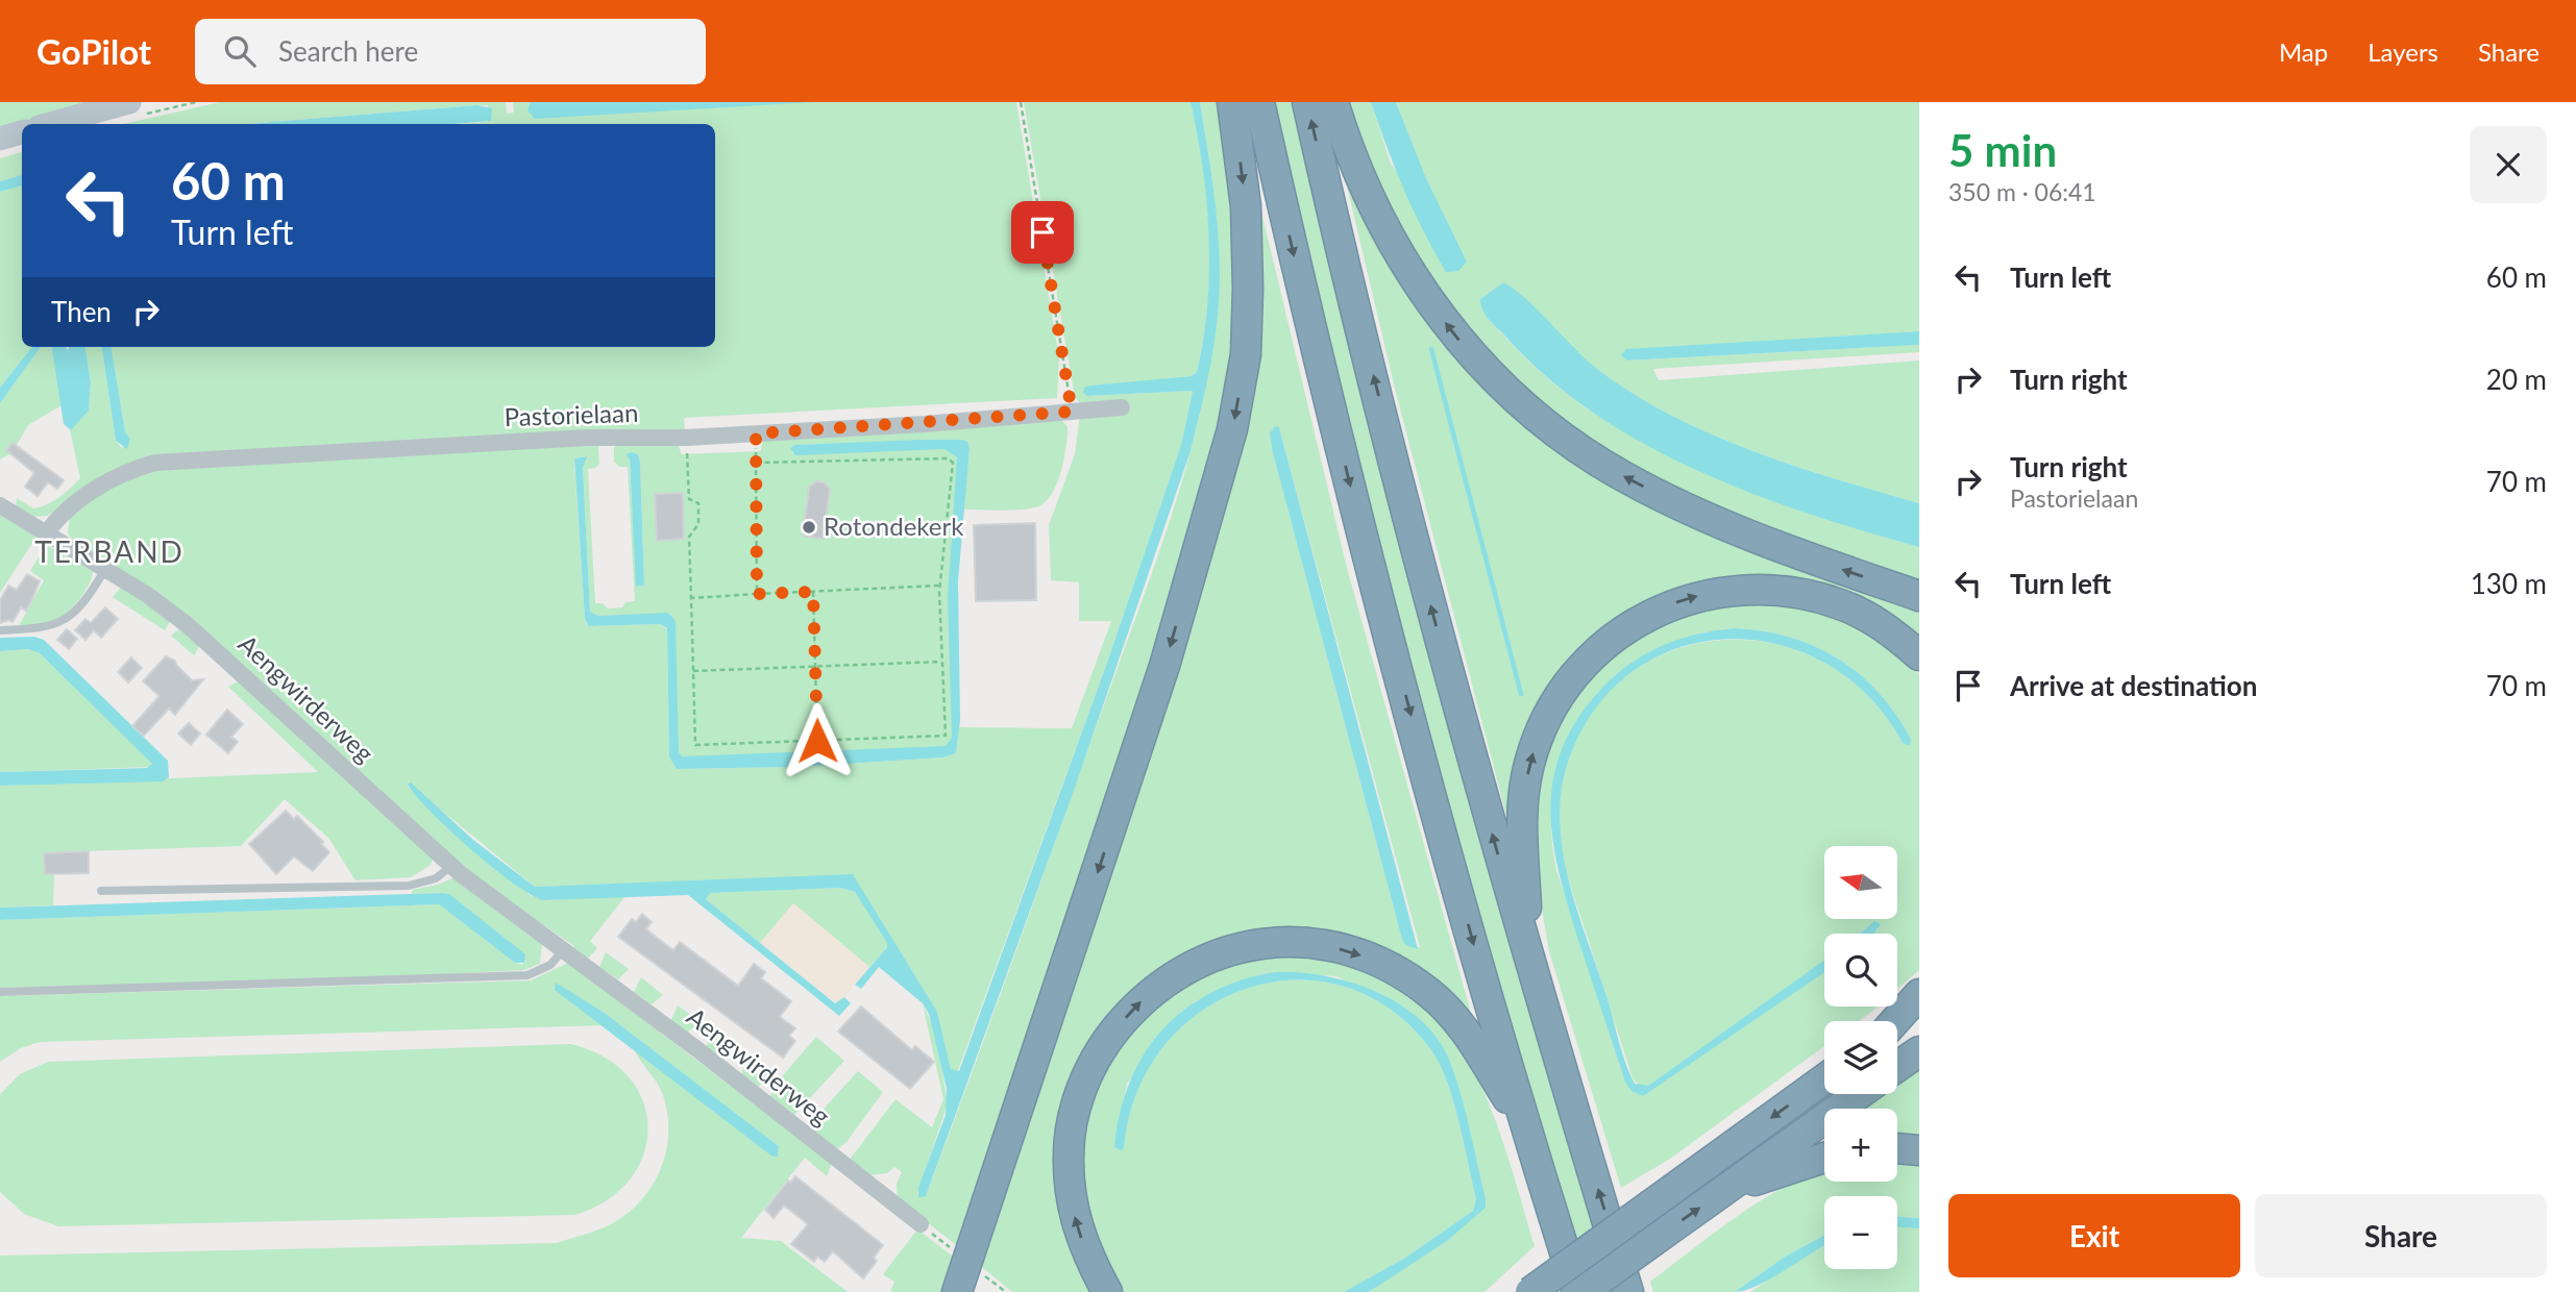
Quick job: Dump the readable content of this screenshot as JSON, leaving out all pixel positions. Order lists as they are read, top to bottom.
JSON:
{
  "streets": {
    "street": ["Pastorielaan", "Aengwirderweg"]
  },
  "crossings": [
    ["Pastorielaan", "Aengwirderweg"]
  ],
  "districts": ["TERBAND"],
  "places": ["Rotondekerk"],
  "north": "left",
  "page": {
    "header": "GoPilot",
    "search": "Search here",
    "nav": ["Map", "Layers", "Share"],
    "heading": ["5 min", "350 m · 06:41"],
    "turn": ["60 m", "Turn left"],
    "list": [
      {
        "name": "Turn left",
        "value": "60 m"
      },
      {
        "name": "Turn right",
        "value": "20 m"
      },
      {
        "name": "Turn right",
        "note": "Pastorielaan",
        "value": "70 m"
      },
      {
        "name": "Turn left",
        "value": "130 m"
      },
      {
        "name": "Arrive at destination",
        "value": "70 m"
      }
    ],
    "then": "Then",
    "map_buttons": ["+", "−"],
    "buttons": ["Exit", "Share"]
  }
}
